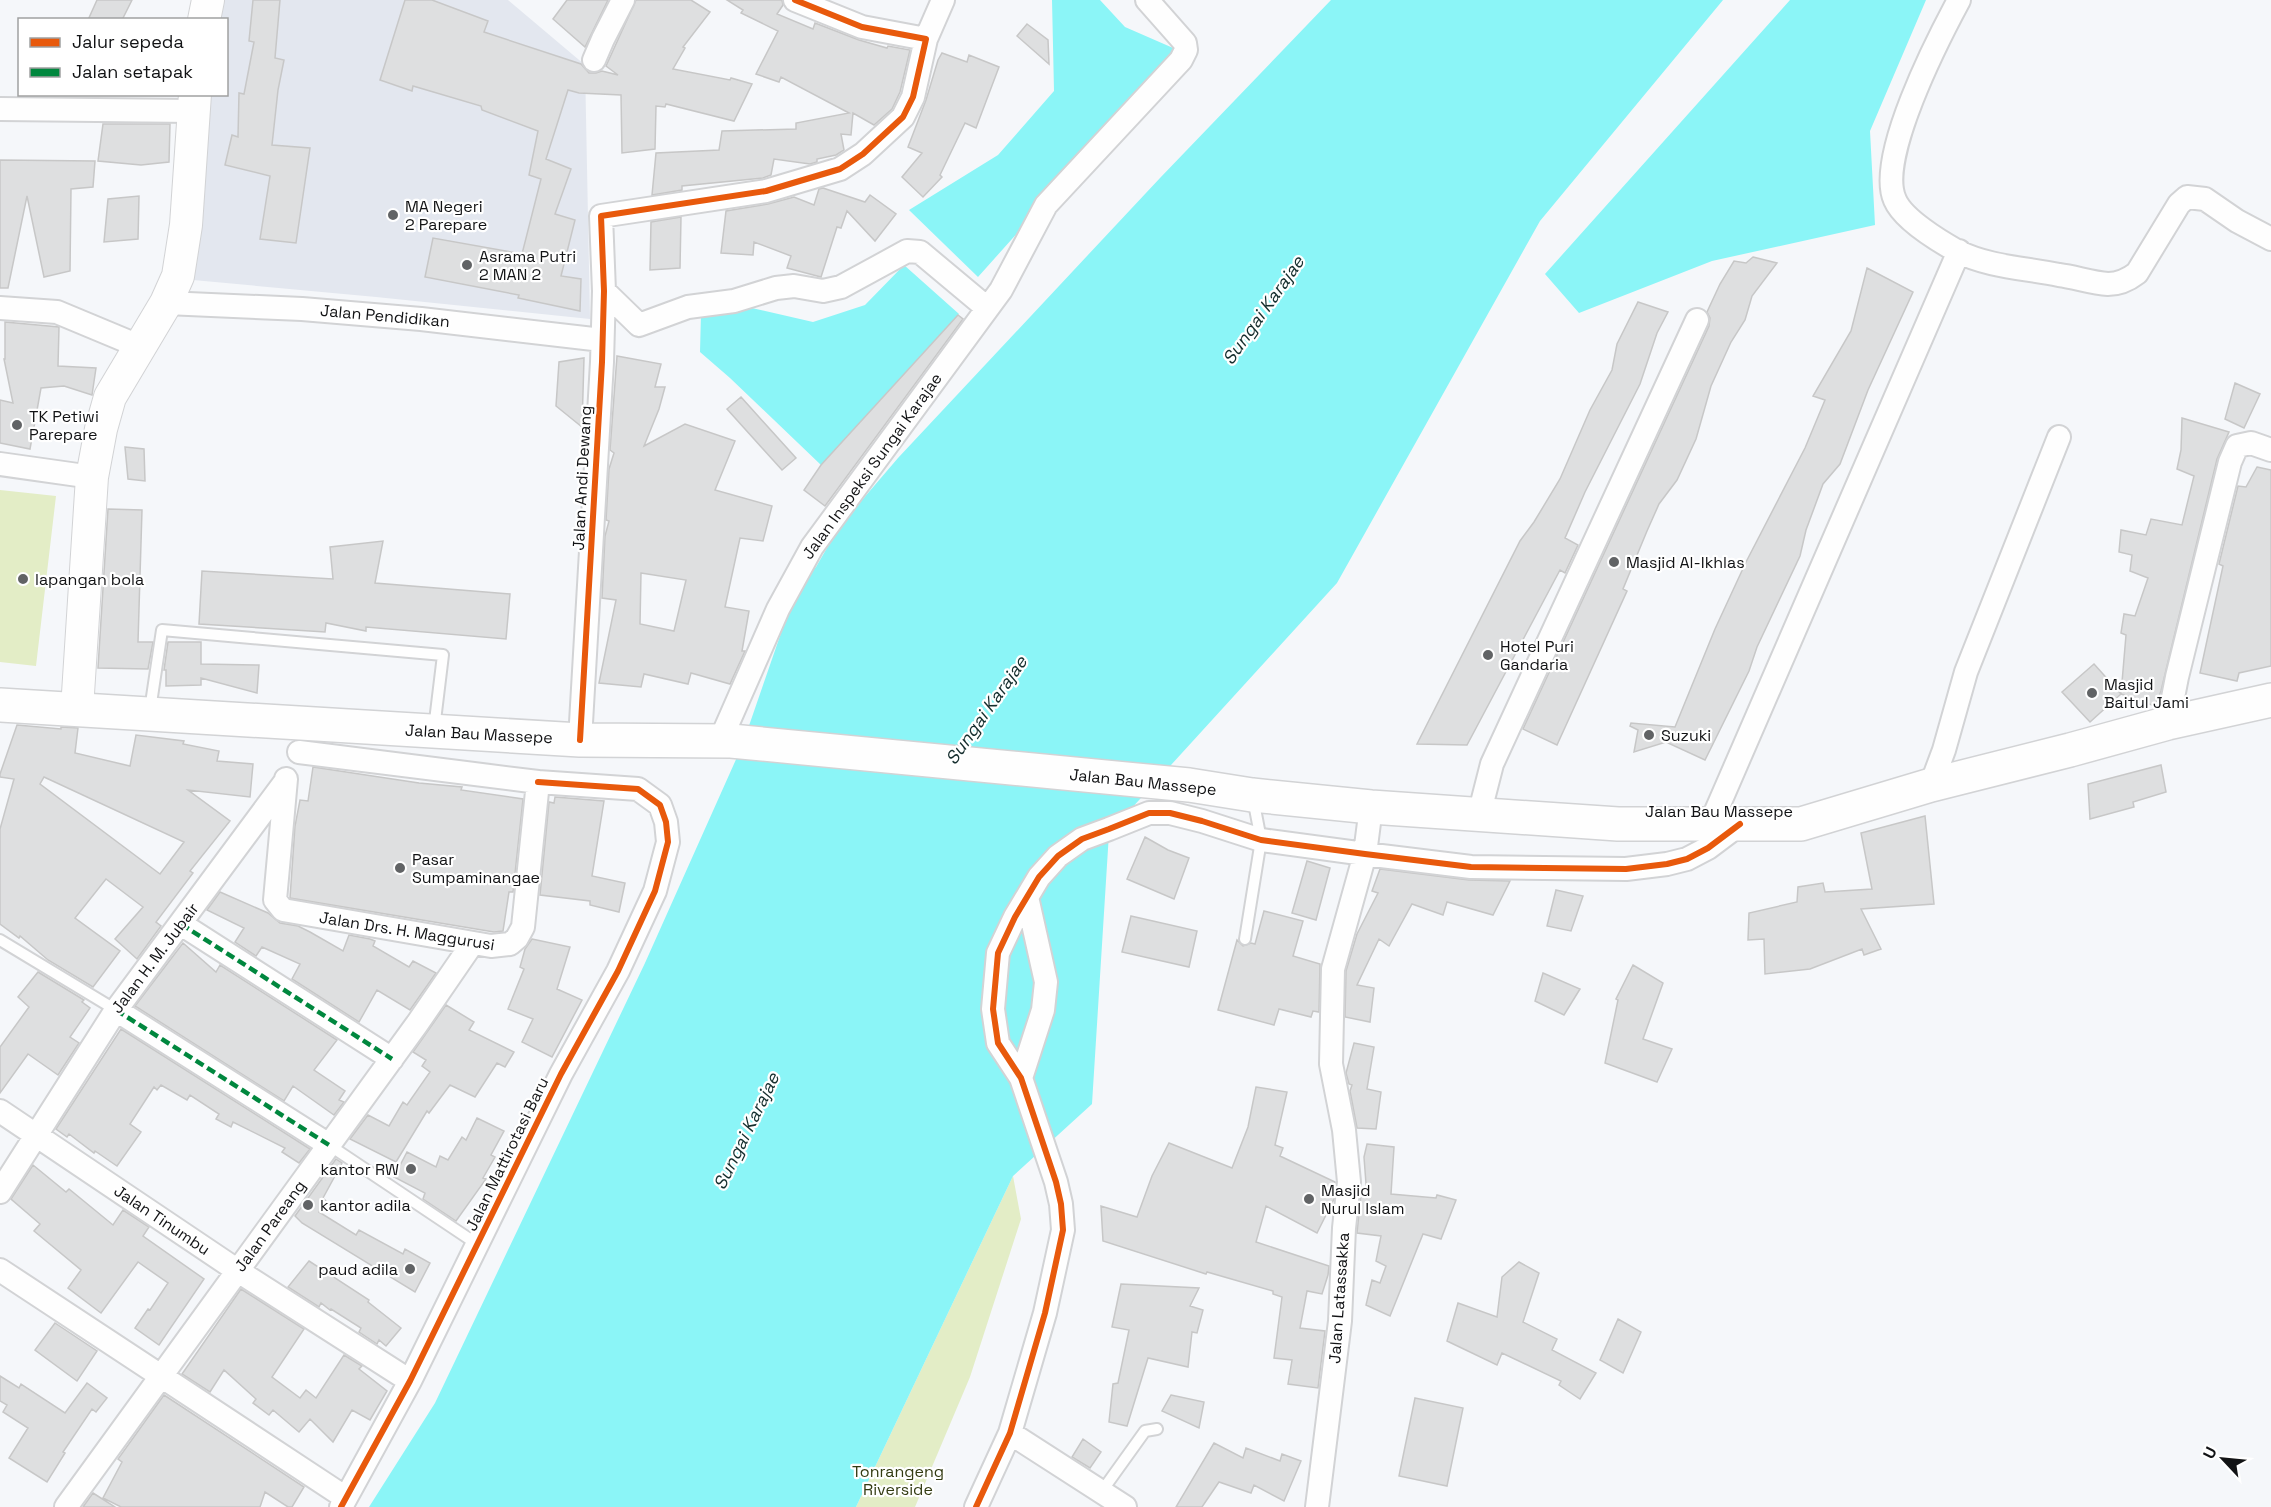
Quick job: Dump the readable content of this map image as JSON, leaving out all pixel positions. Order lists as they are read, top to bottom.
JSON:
{
  "streets": {
    "highway": ["Jalan Bau Massepe"],
    "street": [
      "Jalan Pendidikan",
      "Jalan Inspeksi Sungai Karajae",
      "Jalan Andi Dewang",
      "Jalan Drs. H. Maggurusi",
      "Jalan H. M. Jubair",
      "Jalan Mattirotasi Baru",
      "Jalan Tinumbu",
      "Jalan Pareang",
      "Jalan Latassakka"
    ]
  },
  "crossings": [
    ["Jalan Pendidikan", "Jalan Andi Dewang"],
    ["Jalan Inspeksi Sungai Karajae", "Jalan Bau Massepe"],
    ["Jalan Andi Dewang", "Jalan Bau Massepe"],
    ["Jalan Bau Massepe", "Jalan H. M. Jubair"],
    ["Jalan Bau Massepe", "Jalan Latassakka"],
    ["Jalan Drs. H. Maggurusi", "Jalan H. M. Jubair"],
    ["Jalan Drs. H. Maggurusi", "Jalan Mattirotasi Baru"],
    ["Jalan Drs. H. Maggurusi", "Jalan Pareang"],
    ["Jalan H. M. Jubair", "Jalan Tinumbu"],
    ["Jalan Mattirotasi Baru", "Jalan Tinumbu"],
    ["Jalan Tinumbu", "Jalan Pareang"]
  ],
  "water": ["Sungai Karajae"],
  "parks": ["Tonrangeng Riverside"],
  "places": [
    "MA Negeri 2 Parepare",
    "Asrama Putri 2 MAN 2",
    "TK Petiwi Parepare",
    "Masjid Al-Ikhlas",
    "lapangan bola",
    "Hotel Puri Gandaria",
    "Masjid Baitul Jami",
    "Suzuki",
    "Pasar Sumpaminangae",
    "kantor RW",
    "Masjid Nurul Islam",
    "kantor adila",
    "paud adila"
  ],
  "legend": ["Jalur sepeda", "Jalan setapak"],
  "north": "top left"
}
